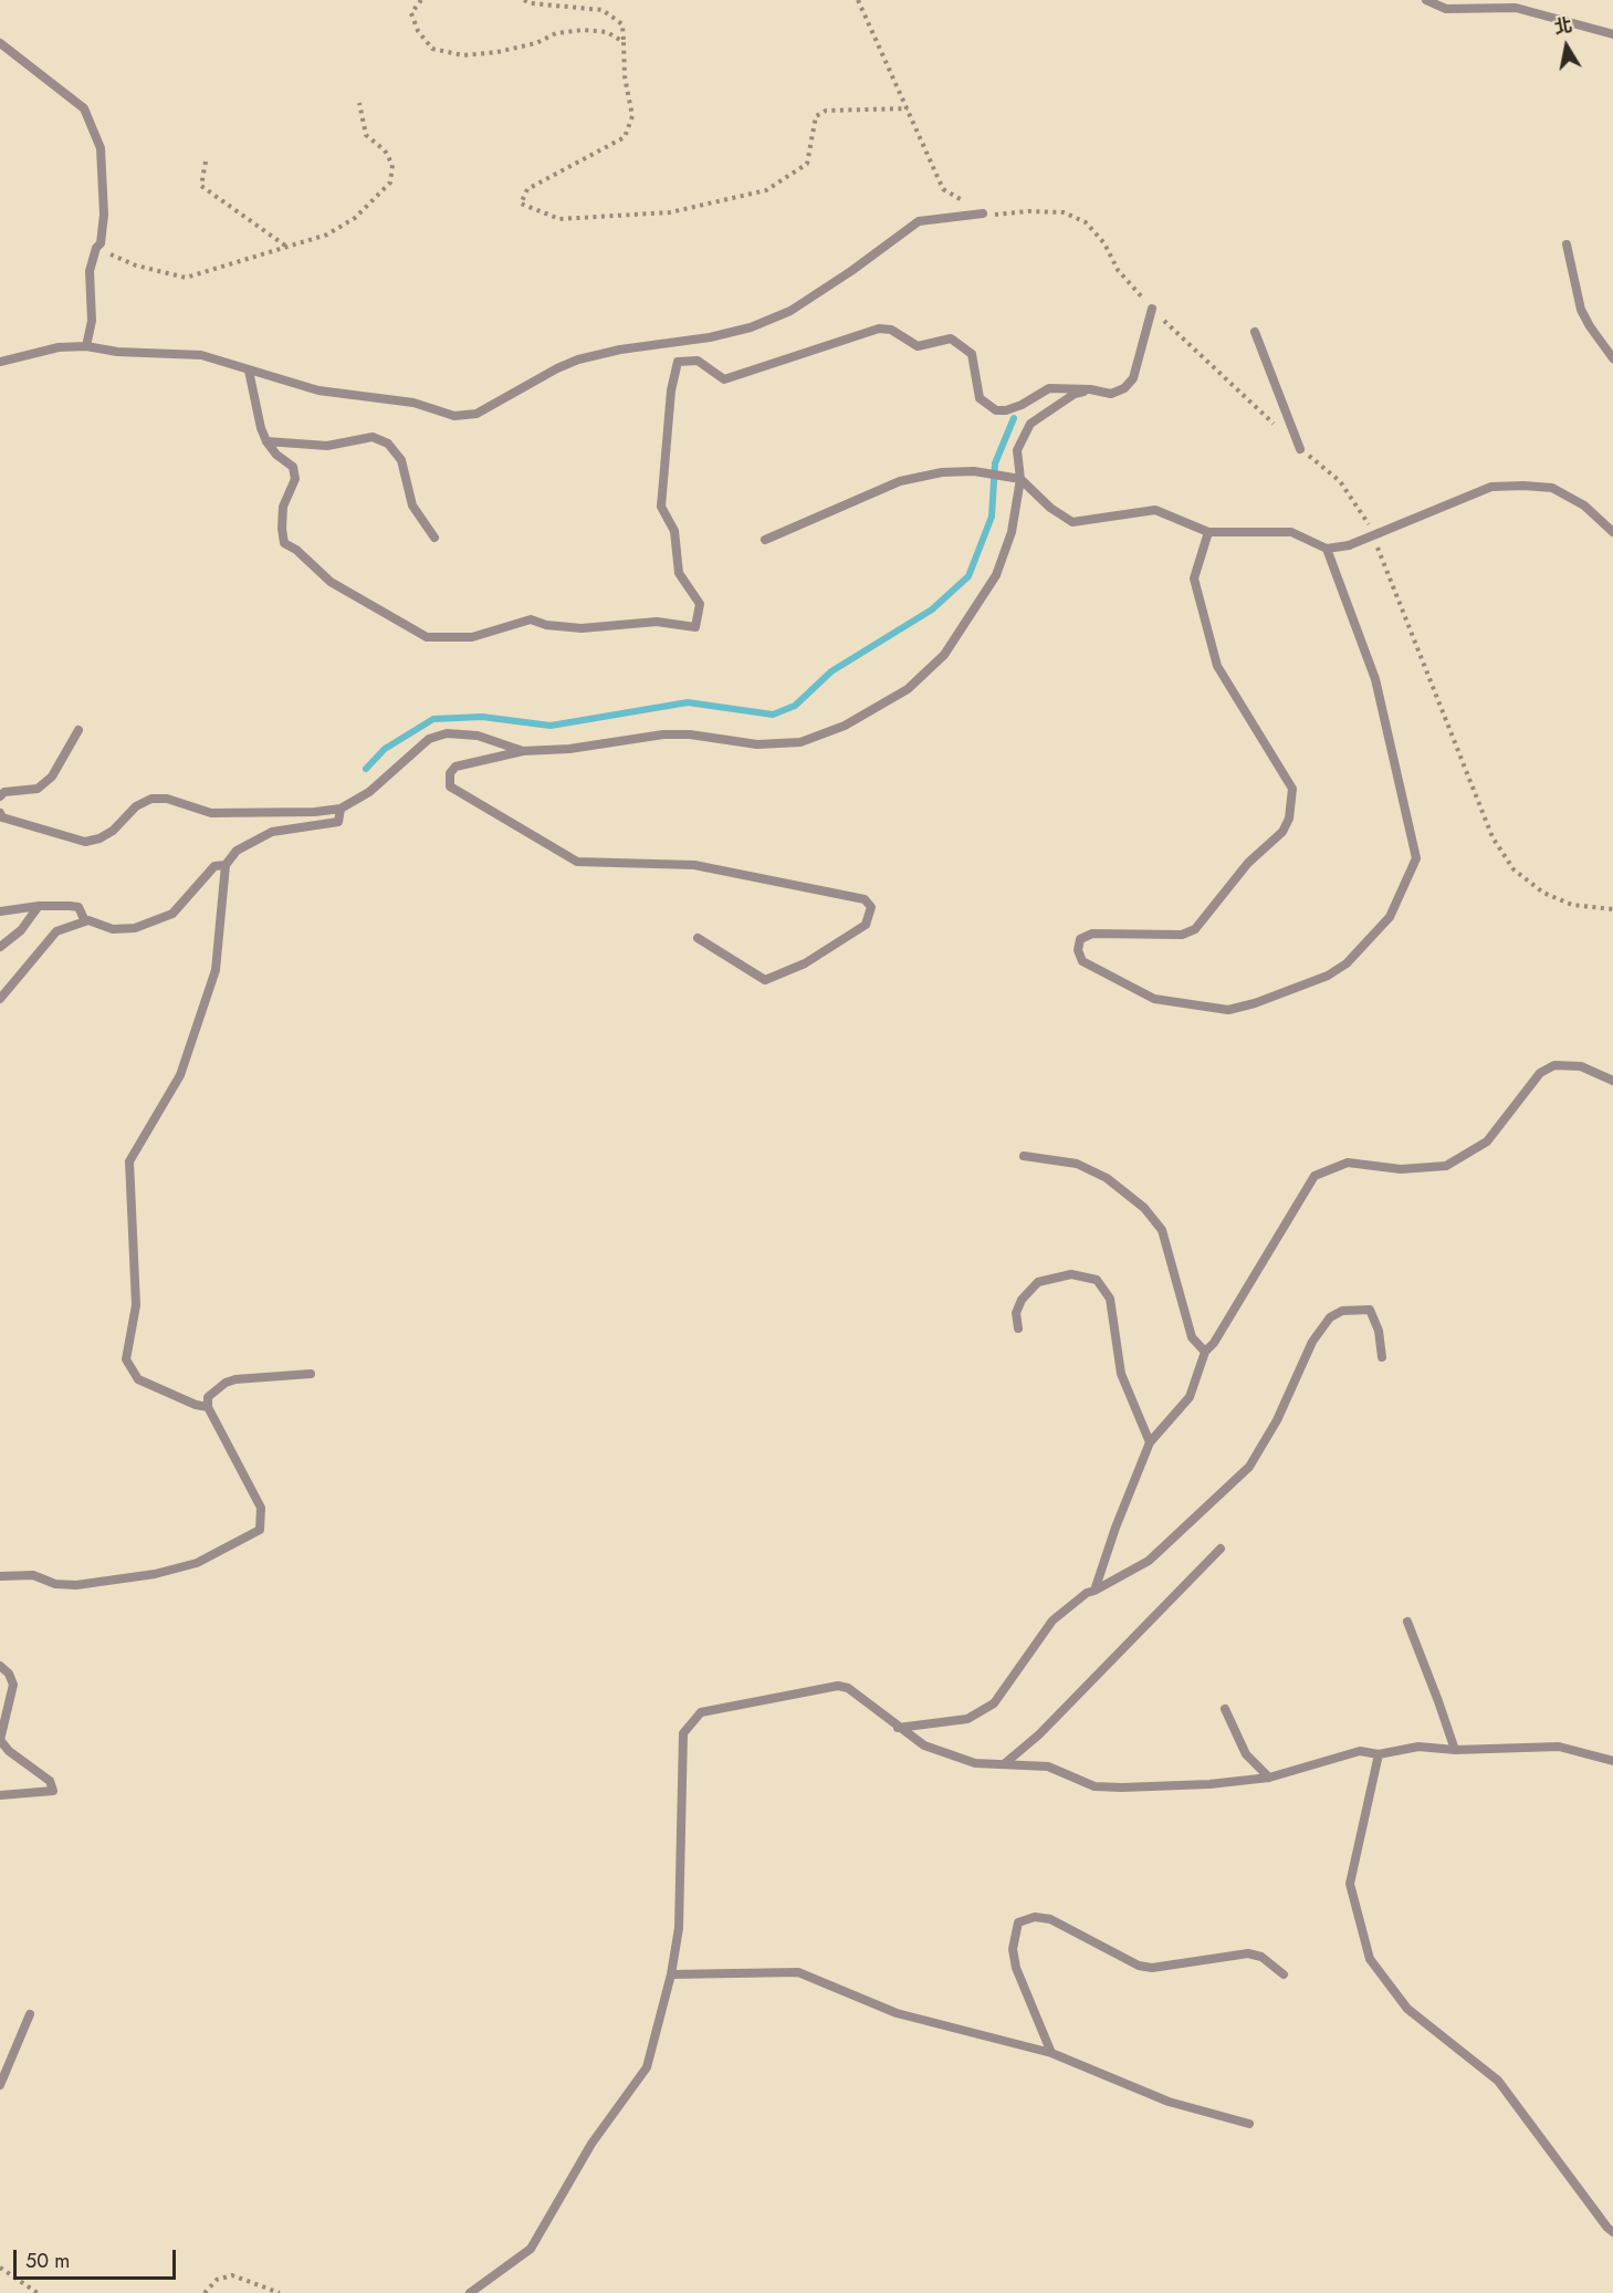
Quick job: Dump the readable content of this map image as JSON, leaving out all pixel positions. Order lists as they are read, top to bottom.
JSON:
{
  "scale_bar": "50 m",
  "north": "top"
}
